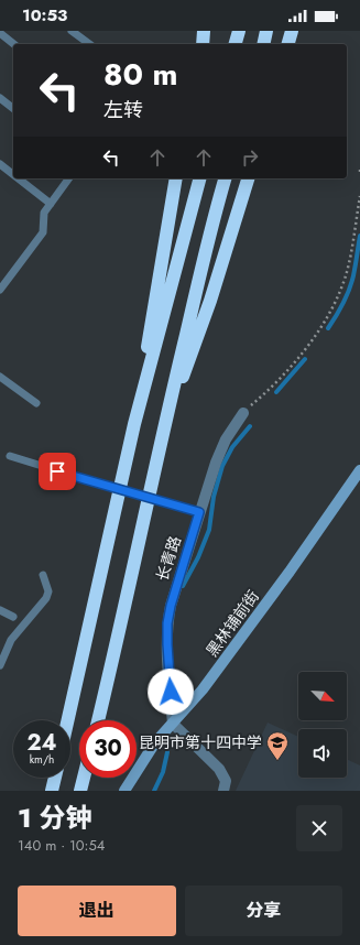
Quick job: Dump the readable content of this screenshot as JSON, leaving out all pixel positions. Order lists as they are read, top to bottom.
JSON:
{
  "streets": {
    "street": ["长青路", "黑林铺前街"]
  },
  "crossings": [
    ["长青路", "黑林铺前街"]
  ],
  "places": {
    "school or university": ["昆明市第十四中学"]
  },
  "north": "bottom right",
  "page": {
    "status": "10:53",
    "turn": ["80 m", "左转"],
    "speed": "24 km/h",
    "limit": "30",
    "heading": ["1 分钟", "140 m · 10:54"],
    "buttons": ["退出", "分享"]
  }
}
